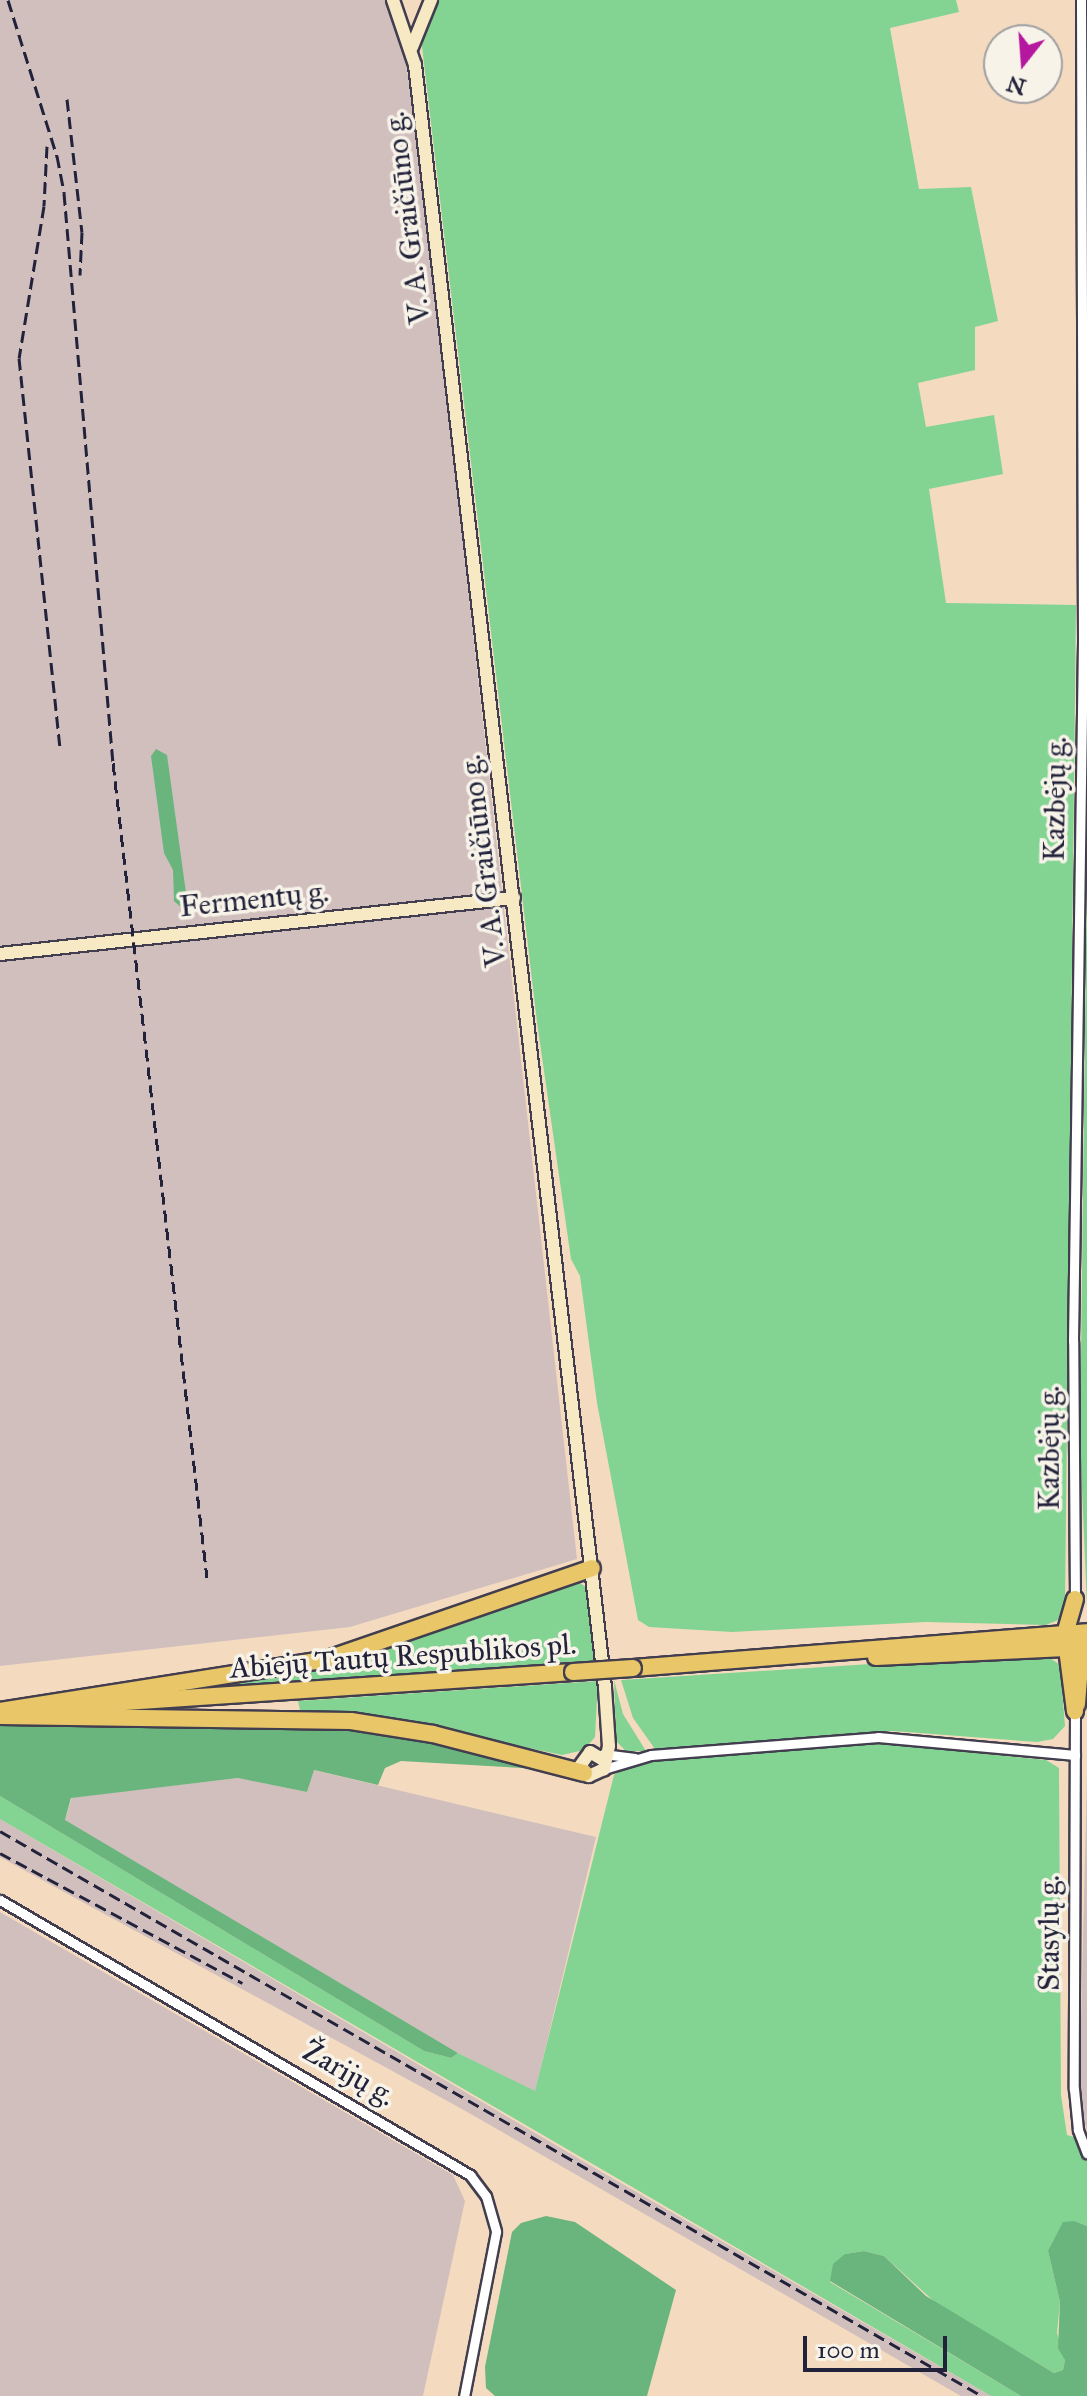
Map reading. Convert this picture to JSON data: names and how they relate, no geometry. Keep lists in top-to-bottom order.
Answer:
{
  "streets": {
    "highway": ["Abiejų Tautų Respublikos pl."],
    "main road": ["V. A. Graičiūno g.", "Fermentų g."],
    "street": ["Kazbėjų g.", "Stasylų g.", "Žarijų g."]
  },
  "crossings": [
    ["V. A. Graičiūno g.", "Fermentų g."]
  ],
  "scale_bar": "100 m",
  "north": "bottom"
}
